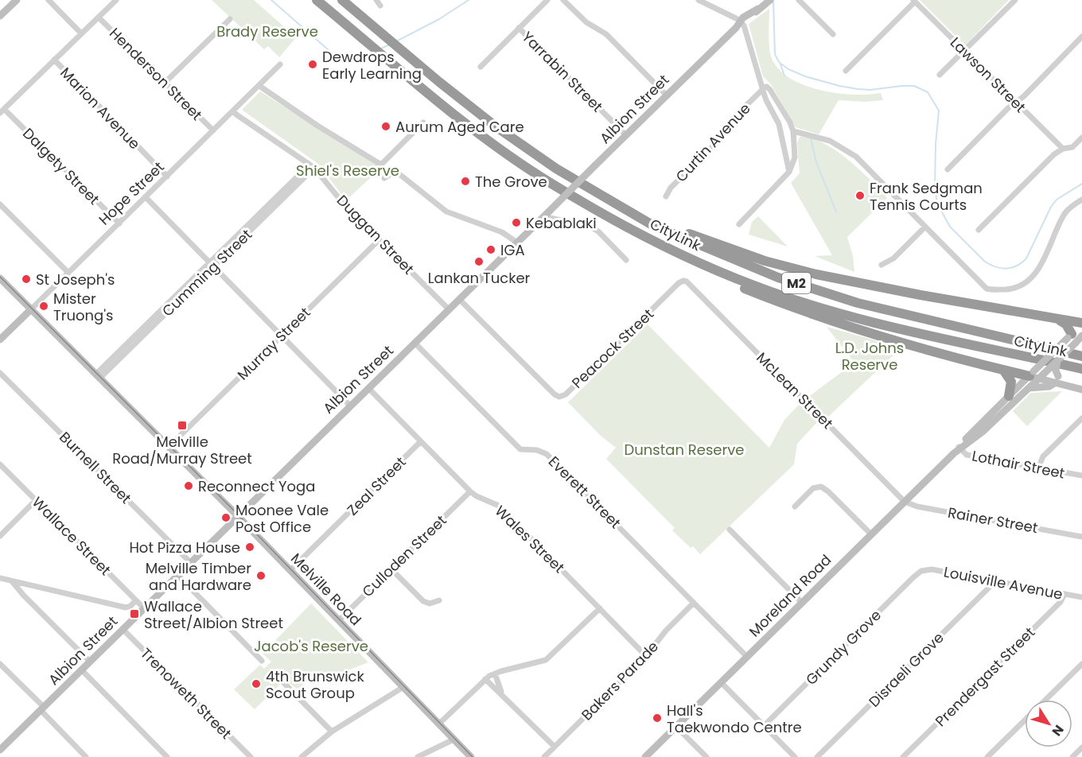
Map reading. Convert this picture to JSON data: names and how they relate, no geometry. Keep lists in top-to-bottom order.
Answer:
{
  "streets": {
    "highway": ["CityLink", "M2"],
    "main road": [
      "Albion Street",
      "Hope Street",
      "Melville Road",
      "Moreland Road"
    ],
    "street": [
      "Yarrabin Street",
      "Henderson Street",
      "Lawson Street",
      "Marion Avenue",
      "Curtin Avenue",
      "Dalgety Street",
      "Duggan Street",
      "Cumming Street",
      "Murray Street",
      "Peacock Street",
      "McLean Street",
      "Lothair Street",
      "Burnell Street",
      "Zeal Street",
      "Everett Street",
      "Rainer Street",
      "Wallace Street",
      "Wales Street",
      "Culloden Street",
      "Louisville Avenue",
      "Grundy Grove",
      "Disraeli Grove",
      "Prendergast Street",
      "Bakers Parade",
      "Trenoweth Street"
    ]
  },
  "crossings": [
    ["Yarrabin Street", "Albion Street"],
    ["Henderson Street", "Hope Street"],
    ["Marion Avenue", "Hope Street"],
    ["Albion Street", "Duggan Street"],
    ["Albion Street", "Peacock Street"],
    ["Albion Street", "Burnell Street"],
    ["Albion Street", "Everett Street"],
    ["Albion Street", "Wallace Street"],
    ["Albion Street", "Wales Street"],
    ["Albion Street", "Melville Road"],
    ["Albion Street", "Trenoweth Street"],
    ["Dalgety Street", "Hope Street"],
    ["Hope Street", "Duggan Street"],
    ["Hope Street", "Melville Road"],
    ["Duggan Street", "Cumming Street"],
    ["Duggan Street", "Murray Street"],
    ["Cumming Street", "Melville Road"],
    ["Murray Street", "Melville Road"],
    ["Peacock Street", "McLean Street"],
    ["McLean Street", "Rainer Street"],
    ["McLean Street", "Moreland Road"],
    ["Lothair Street", "Moreland Road"],
    ["Zeal Street", "Wales Street"],
    ["Zeal Street", "Melville Road"],
    ["Everett Street", "Moreland Road"],
    ["Everett Street", "Bakers Parade"],
    ["Rainer Street", "Moreland Road"],
    ["Wales Street", "Culloden Street"],
    ["Wales Street", "Bakers Parade"],
    ["Culloden Street", "Melville Road"],
    ["Louisville Avenue", "Grundy Grove"],
    ["Louisville Avenue", "Disraeli Grove"],
    ["Louisville Avenue", "Prendergast Street"]
  ],
  "parks": [
    "Brady Reserve",
    "Shiel's Reserve",
    "L.D. Johns Reserve",
    "Dunstan Reserve",
    "Jacob's Reserve"
  ],
  "places": {
    "other": [
      "Dewdrops Early Learning",
      "Aurum Aged Care",
      "The Grove",
      "Frank Sedgman Tennis Courts",
      "Kebablaki",
      "IGA",
      "Lankan Tucker",
      "St Joseph's",
      "Mister Truong's",
      "Reconnect Yoga",
      "Moonee Vale Post Office",
      "Hot Pizza House",
      "Melville Timber and Hardware",
      "4th Brunswick Scout Group",
      "Hall's Taekwondo Centre"
    ],
    "transit": ["Melville Road/Murray Street", "Wallace Street/Albion Street"]
  },
  "north": "bottom right"
}
